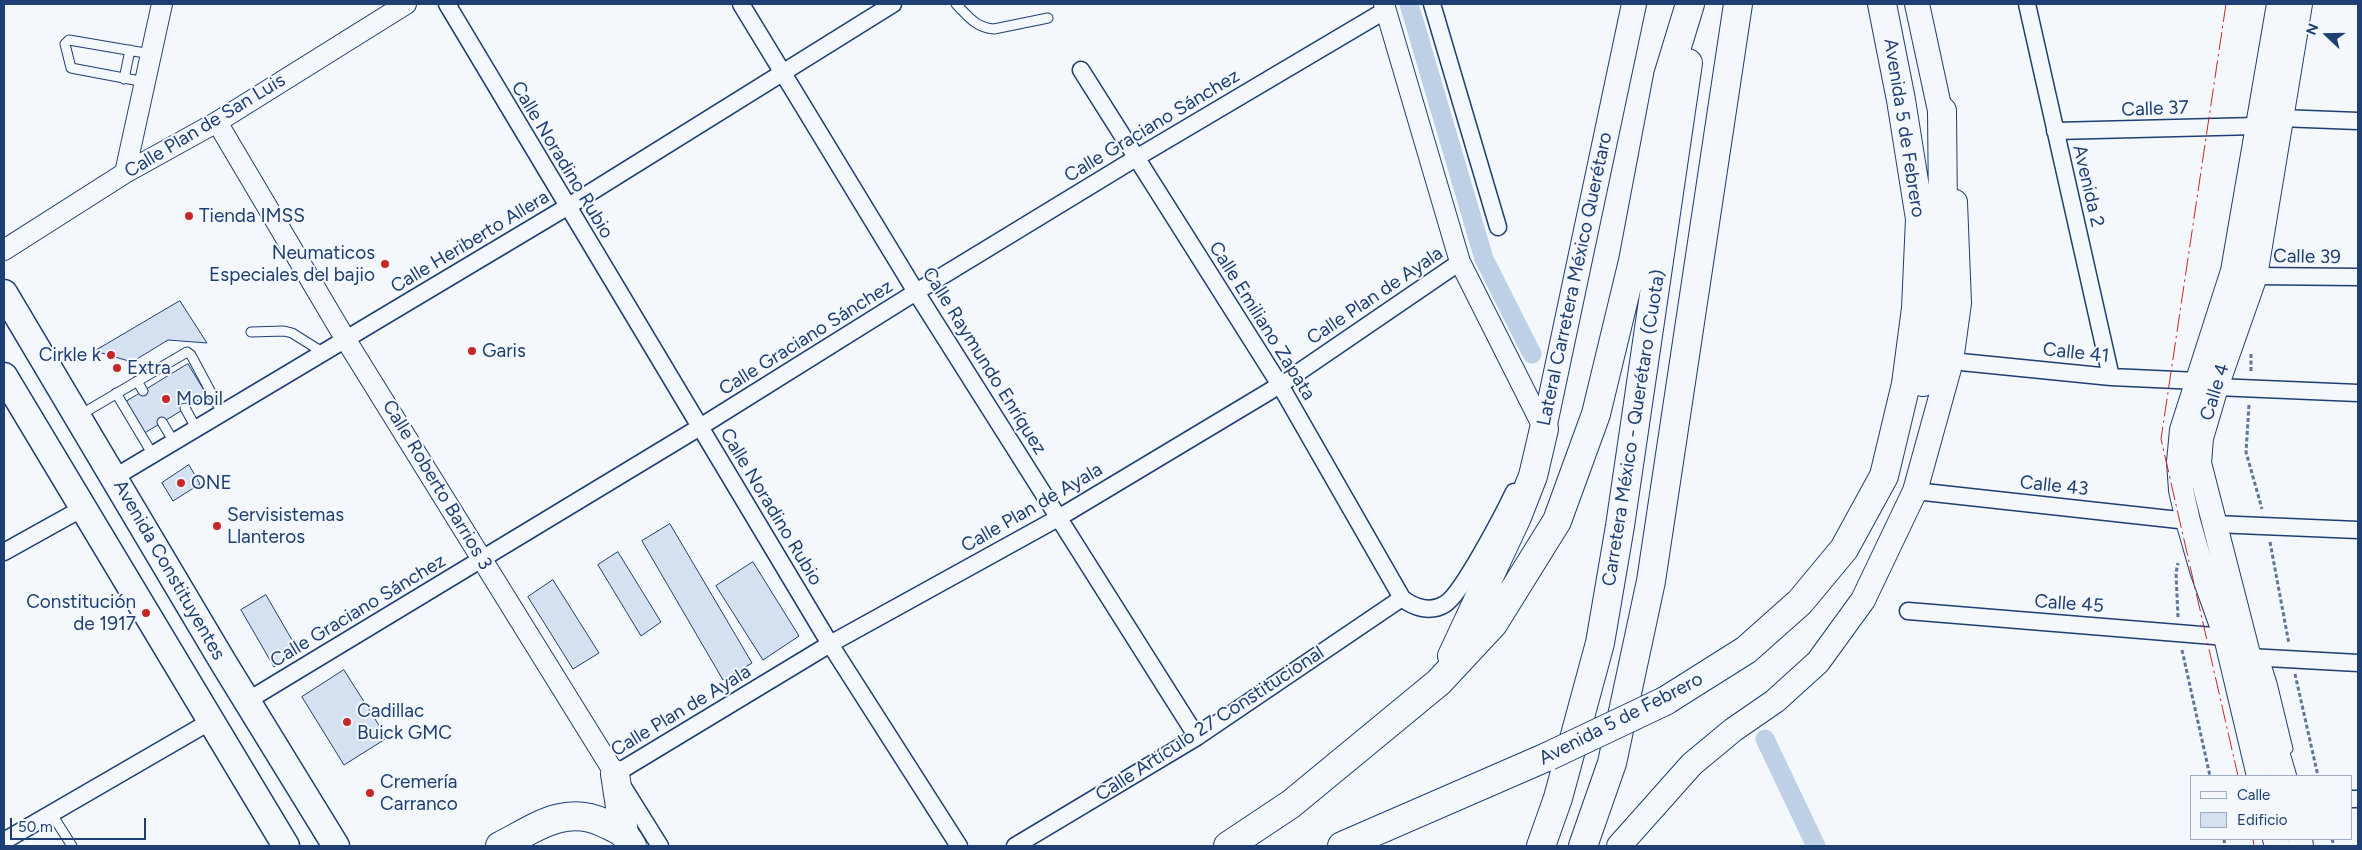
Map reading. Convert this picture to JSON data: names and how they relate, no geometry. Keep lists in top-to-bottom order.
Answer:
{
  "streets": {
    "highway": ["Avenida 5 de Febrero", "Carretera México - Querétaro (Cuota)"],
    "main road": ["Lateral Carretera México Querétaro", "Calle 4", "Avenida Constituyentes"],
    "street": [
      "Calle 37",
      "Calle Plan de San Luis",
      "Calle Graciano Sánchez",
      "Calle Noradino Rubio",
      "Avenida 2",
      "Calle Heriberto Allera",
      "Calle 39",
      "Calle Plan de Ayala",
      "Calle Emiliano Zapata",
      "Calle 41",
      "Calle Raymundo Enríquez",
      "Calle Roberto Barrios 3",
      "Calle 43",
      "Calle 45",
      "Calle Artículo 27 Constitucional"
    ]
  },
  "crossings": [
    ["Calle 37", "Avenida 2"],
    ["Calle 37", "Calle 4"],
    ["Calle Plan de San Luis", "Calle Roberto Barrios 3"],
    ["Calle Graciano Sánchez", "Calle Noradino Rubio"],
    ["Calle Graciano Sánchez", "Calle Emiliano Zapata"],
    ["Calle Graciano Sánchez", "Calle Raymundo Enríquez"],
    ["Calle Graciano Sánchez", "Calle Roberto Barrios 3"],
    ["Calle Graciano Sánchez", "Avenida Constituyentes"],
    ["Calle Noradino Rubio", "Calle Heriberto Allera"],
    ["Calle Noradino Rubio", "Calle Plan de Ayala"],
    ["Avenida 2", "Calle 41"],
    ["Calle Heriberto Allera", "Calle Raymundo Enríquez"],
    ["Calle Heriberto Allera", "Calle Roberto Barrios 3"],
    ["Calle Heriberto Allera", "Avenida Constituyentes"],
    ["Calle 39", "Calle 4"],
    ["Lateral Carretera México Querétaro", "Calle Emiliano Zapata"],
    ["Lateral Carretera México Querétaro", "Calle Artículo 27 Constitucional"],
    ["Calle Plan de Ayala", "Calle Emiliano Zapata"],
    ["Calle Plan de Ayala", "Calle Raymundo Enríquez"],
    ["Calle Plan de Ayala", "Calle Roberto Barrios 3"],
    ["Calle Emiliano Zapata", "Calle Artículo 27 Constitucional"],
    ["Calle 41", "Calle 4"],
    ["Calle Raymundo Enríquez", "Calle Artículo 27 Constitucional"],
    ["Calle 4", "Calle 43"],
    ["Calle 4", "Calle 45"]
  ],
  "places": [
    "Tienda IMSS",
    "Neumaticos Especiales del bajio",
    "Garis",
    "Cirkle k",
    "Extra",
    "Mobil",
    "ONE",
    "Servisistemas Llanteros",
    "Constitución de 1917",
    "Cadillac Buick GMC",
    "Cremería Carranco"
  ],
  "legend": ["Calle", "Edificio"],
  "scale_bar": "50 m",
  "north": "left"
}
